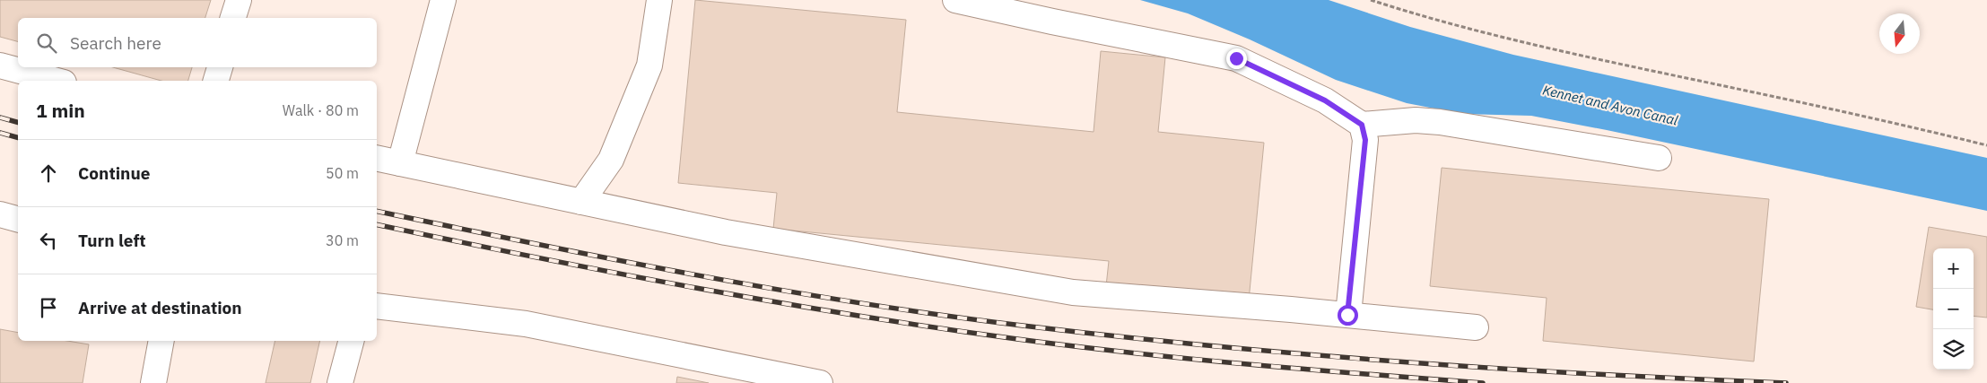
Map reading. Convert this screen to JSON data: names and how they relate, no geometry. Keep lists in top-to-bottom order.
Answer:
{
  "water": ["Kennet and Avon Canal"],
  "north": "bottom",
  "page": {
    "search": "Search here",
    "heading": ["1 min", "Walk · 80 m"],
    "list": [
      ["Continue", "50 m"],
      ["Turn left", "30 m"],
      "Arrive at destination"
    ],
    "map_buttons": ["+", "−"]
  }
}
